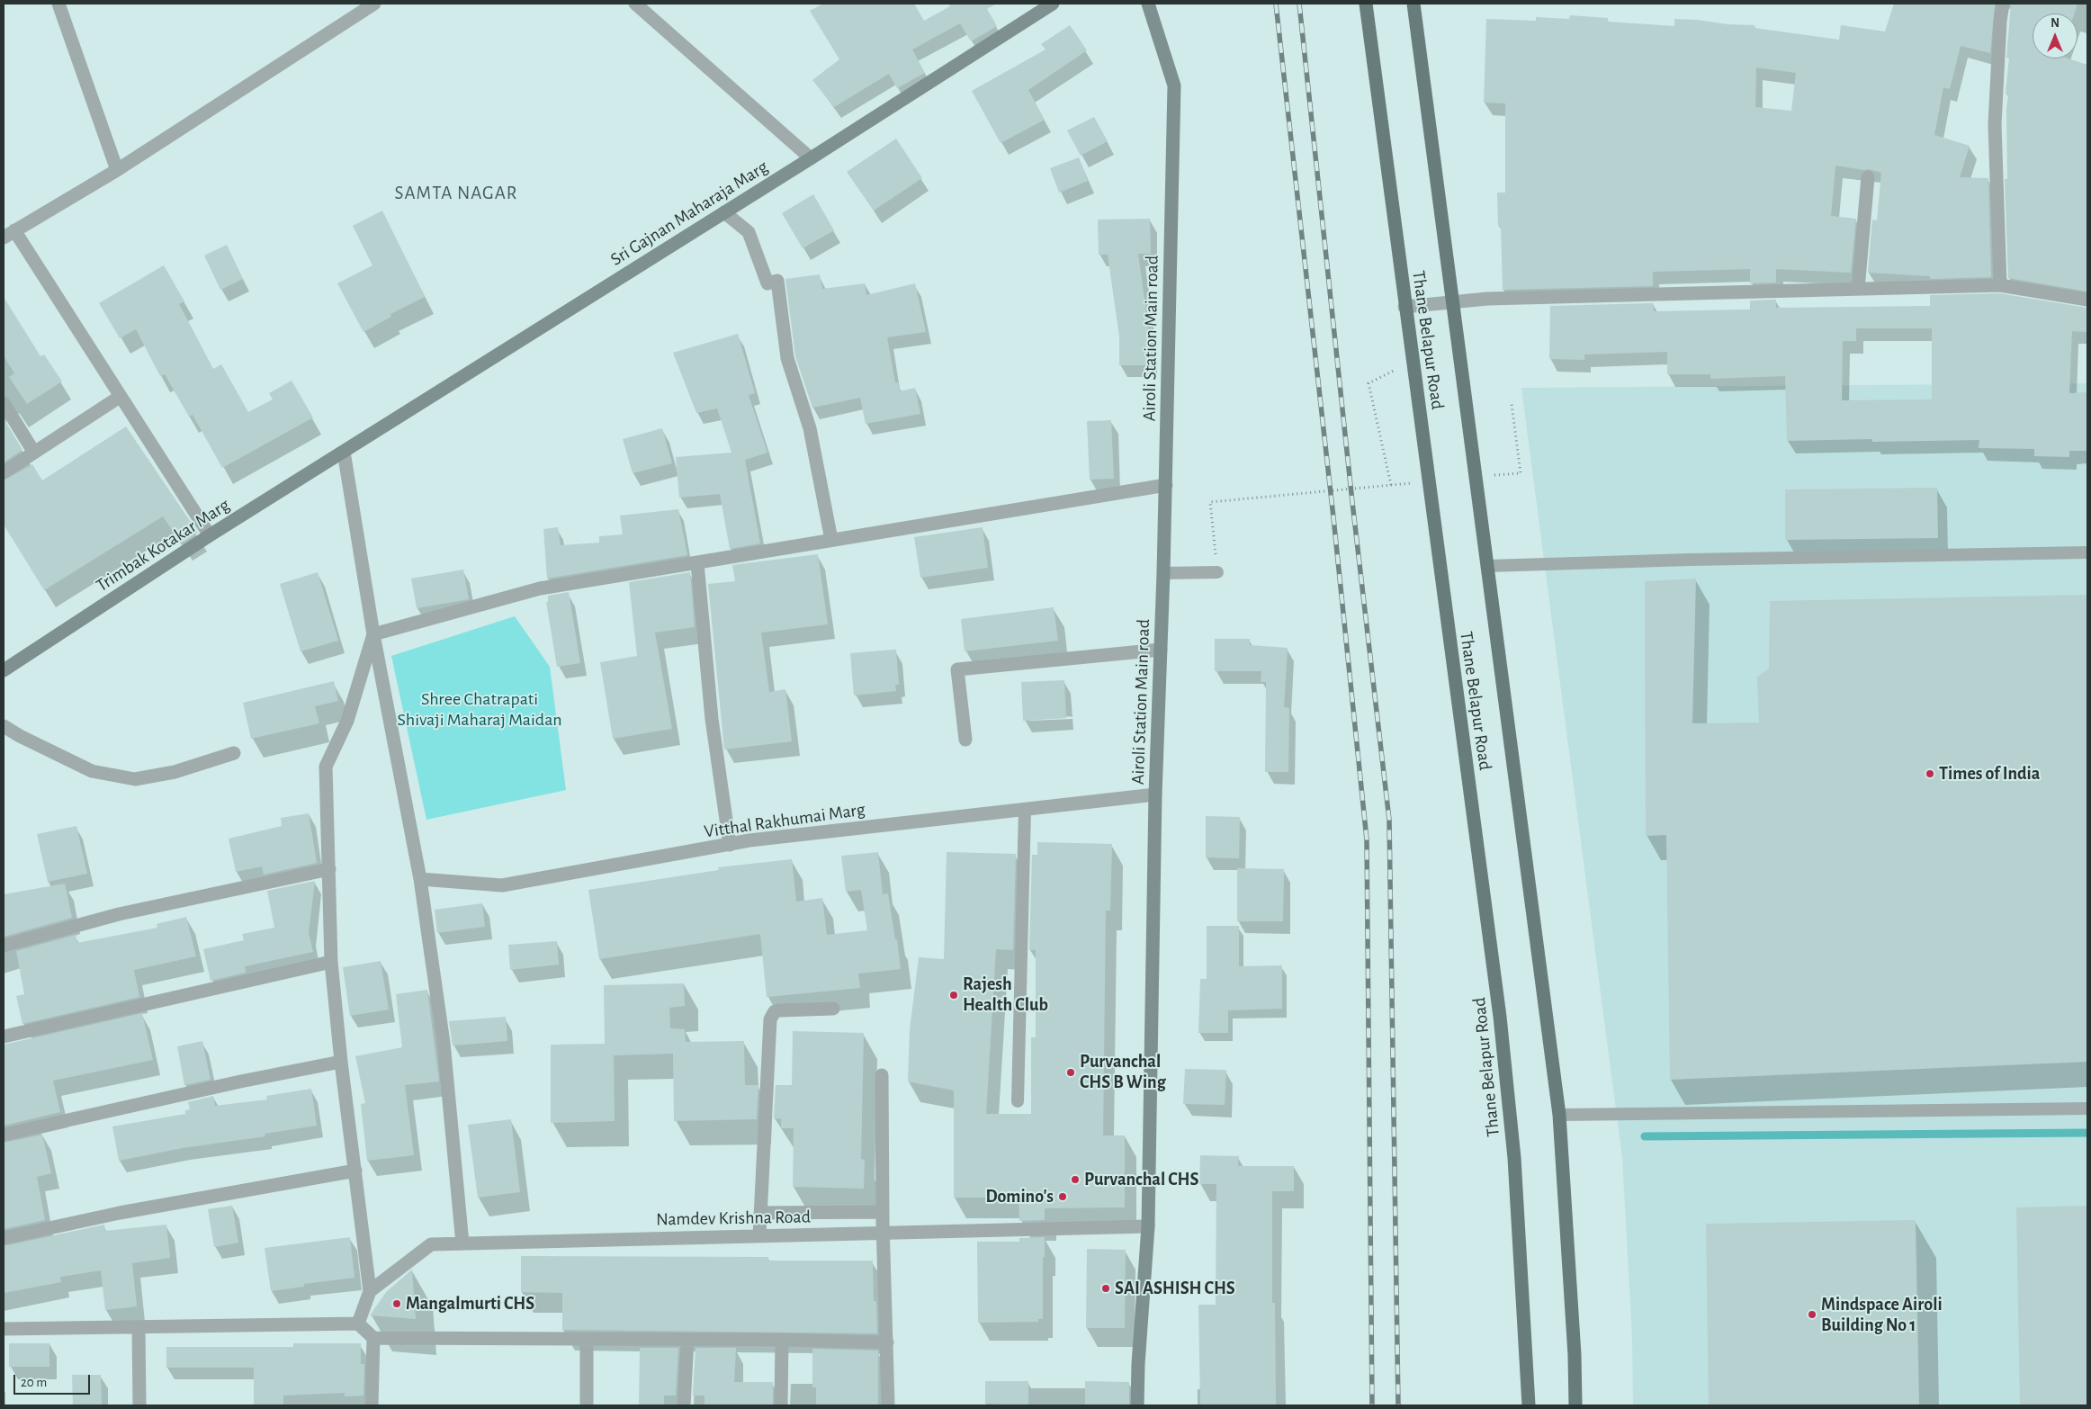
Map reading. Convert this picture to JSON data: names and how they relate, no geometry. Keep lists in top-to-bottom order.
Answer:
{
  "streets": {
    "main road": ["Thane Belapur Road"],
    "street": [
      "Sri Gajnan Maharaja Marg",
      "Airoli Station Main road",
      "Trimbak Kotakar Marg",
      "Vitthal Rakhumai Marg",
      "Namdev Krishna Road"
    ]
  },
  "crossings": [
    ["Sri Gajnan Maharaja Marg", "Trimbak Kotakar Marg"],
    ["Airoli Station Main road", "Vitthal Rakhumai Marg"],
    ["Airoli Station Main road", "Namdev Krishna Road"]
  ],
  "districts": ["SAMTA NAGAR"],
  "parks": ["Shree Chatrapati Shivaji Maharaj Maidan"],
  "places": [
    "Times of India",
    "Rajesh Health Club",
    "Purvanchal CHS B Wing",
    "Purvanchal CHS",
    "Domino's",
    "SAI ASHISH CHS",
    "Mangalmurti CHS",
    "Mindspace Airoli Building No 1"
  ],
  "scale_bar": "20 m",
  "north": "top"
}
